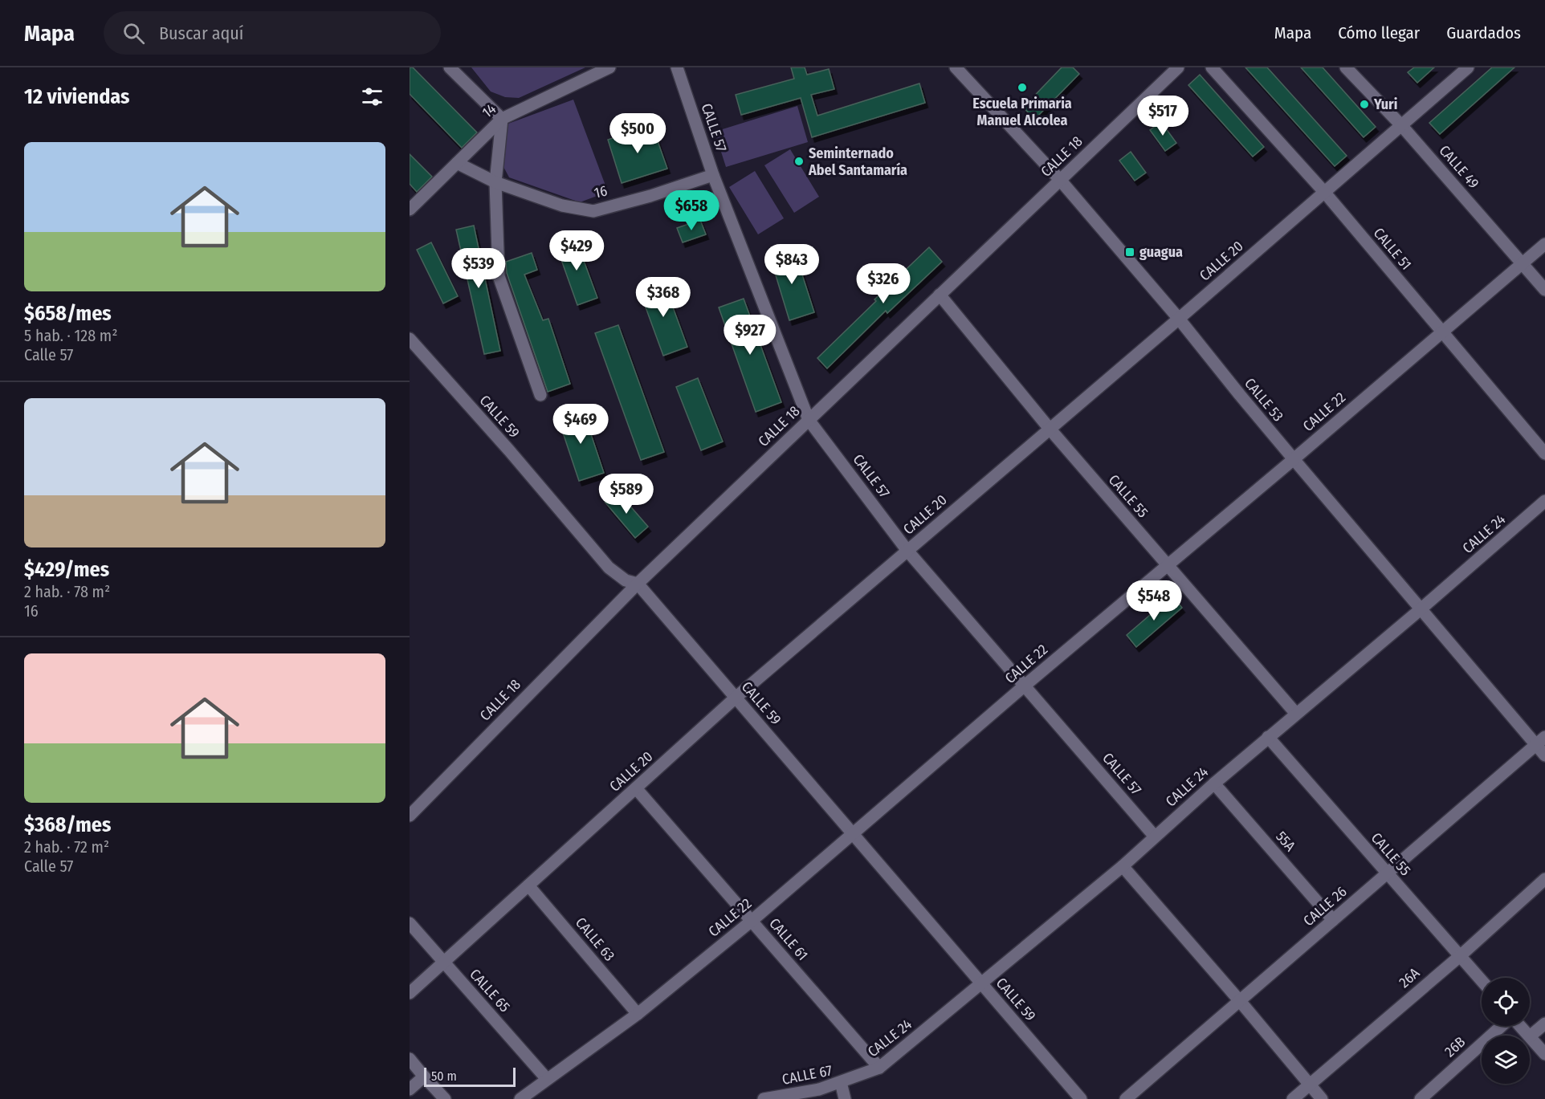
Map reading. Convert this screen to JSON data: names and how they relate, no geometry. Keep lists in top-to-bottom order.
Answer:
{
  "streets": {
    "street": [
      "14",
      "CALLE 57",
      "CALLE 18",
      "CALLE 49",
      "16",
      "CALLE 51",
      "CALLE 20",
      "CALLE 53",
      "CALLE 22",
      "CALLE 59",
      "CALLE 55",
      "CALLE 24",
      "55A",
      "CALLE 26",
      "CALLE 63",
      "CALLE 61",
      "26A",
      "CALLE 65",
      "26B",
      "CALLE 67"
    ]
  },
  "crossings": [
    ["14", "16"],
    ["CALLE 57", "CALLE 18"],
    ["CALLE 57", "16"],
    ["CALLE 57", "CALLE 20"],
    ["CALLE 57", "CALLE 22"],
    ["CALLE 57", "CALLE 24"],
    ["CALLE 18", "CALLE 53"],
    ["CALLE 18", "CALLE 59"],
    ["CALLE 18", "CALLE 55"],
    ["CALLE 49", "CALLE 20"],
    ["CALLE 49", "CALLE 22"],
    ["CALLE 51", "CALLE 20"],
    ["CALLE 51", "CALLE 22"],
    ["CALLE 20", "CALLE 53"],
    ["CALLE 20", "CALLE 59"],
    ["CALLE 20", "CALLE 55"],
    ["CALLE 20", "CALLE 63"],
    ["CALLE 20", "CALLE 61"],
    ["CALLE 20", "CALLE 65"],
    ["CALLE 53", "CALLE 22"],
    ["CALLE 53", "CALLE 24"],
    ["CALLE 53", "CALLE 26"],
    ["CALLE 22", "CALLE 59"],
    ["CALLE 22", "CALLE 55"],
    ["CALLE 22", "CALLE 63"],
    ["CALLE 22", "CALLE 61"],
    ["CALLE 22", "CALLE 65"],
    ["CALLE 59", "CALLE 24"],
    ["CALLE 55", "CALLE 24"],
    ["CALLE 55", "CALLE 26"],
    ["CALLE 55", "26A"],
    ["CALLE 24", "55A"],
    ["CALLE 24", "CALLE 61"],
    ["CALLE 24", "CALLE 67"],
    ["55A", "CALLE 26"]
  ],
  "places": {
    "other": ["Escuela Primaria Manuel Alcolea", "Yuri", "Seminternado Abel Santamaría"],
    "transit": ["guagua"]
  },
  "scale_bar": "50 m",
  "page": {
    "header": "Mapa",
    "search": "Buscar aquí",
    "nav": ["Mapa", "Cómo llegar", "Guardados"],
    "heading": "12 viviendas",
    "price": [
      "$517",
      "$500",
      "$658",
      "$429",
      "$843",
      "$539",
      "$326",
      "$368",
      "$927",
      "$469",
      "$589",
      "$548"
    ],
    "list": [
      {
        "name": "$658/mes",
        "note": "5 hab. · 128 m² · Calle 57"
      },
      {
        "name": "$429/mes",
        "note": "2 hab. · 78 m² · 16"
      },
      {
        "name": "$368/mes",
        "note": "2 hab. · 72 m² · Calle 57"
      }
    ],
    "scale": "50 m"
  }
}
